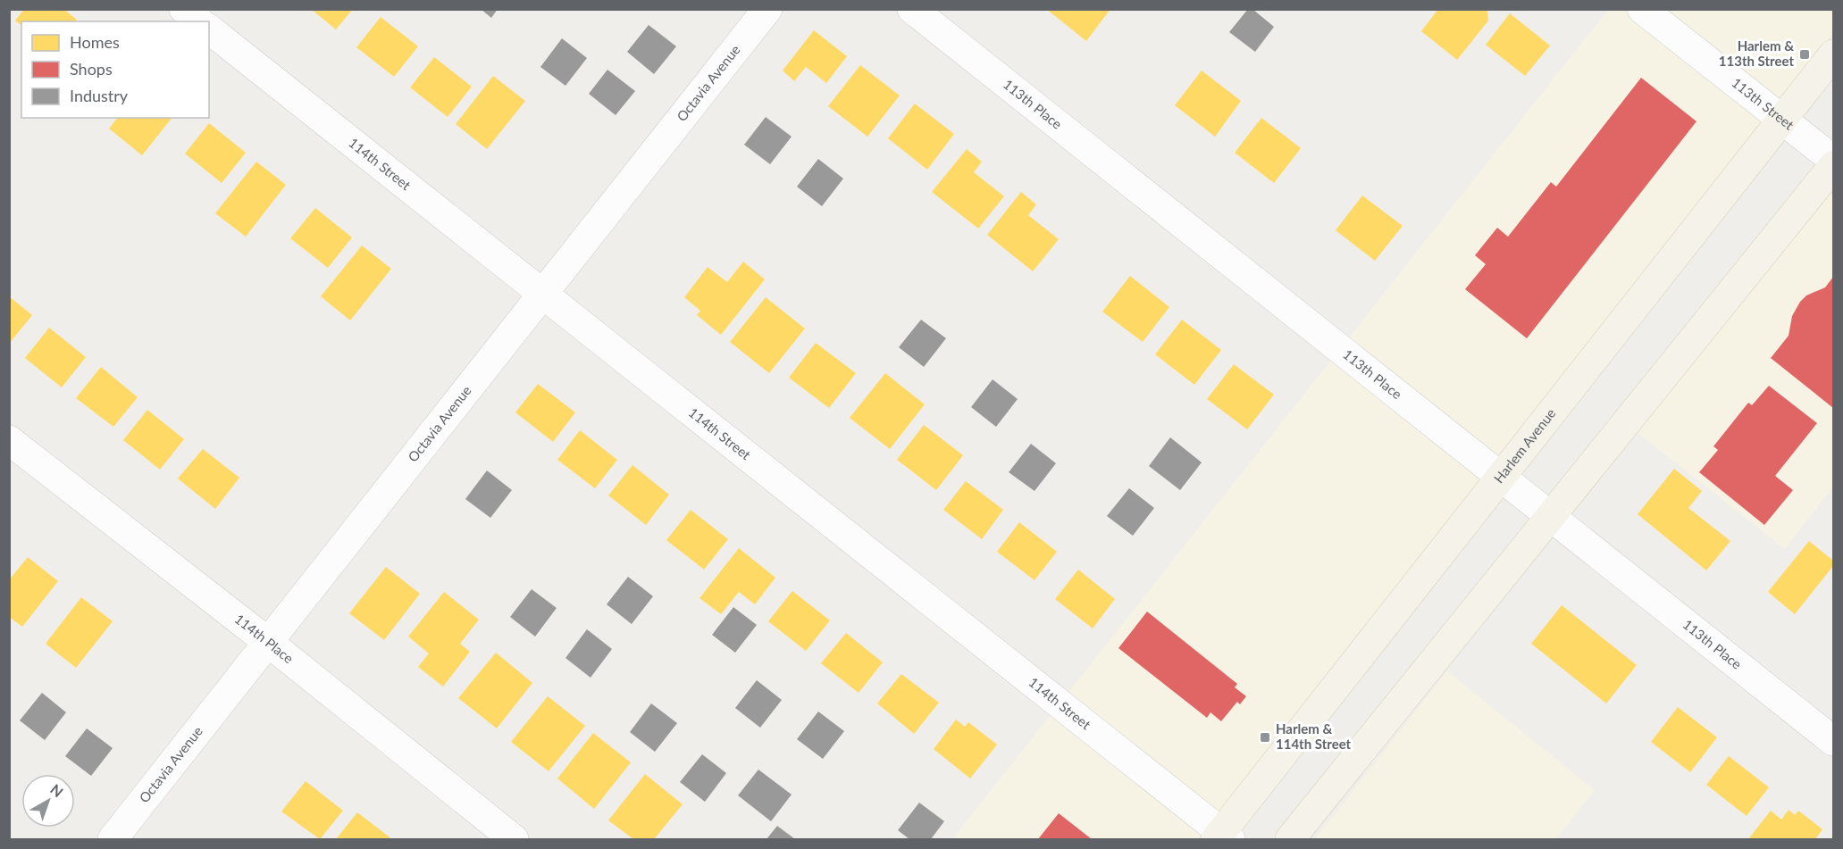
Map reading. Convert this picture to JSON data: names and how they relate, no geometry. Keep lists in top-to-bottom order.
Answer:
{
  "streets": {
    "main road": ["Harlem Avenue"],
    "street": [
      "Octavia Avenue",
      "113th Street",
      "113th Place",
      "114th Street",
      "114th Place"
    ]
  },
  "crossings": [
    ["Octavia Avenue", "114th Street"],
    ["Octavia Avenue", "114th Place"],
    ["113th Street", "Harlem Avenue"],
    ["113th Place", "Harlem Avenue"],
    ["114th Street", "Harlem Avenue"]
  ],
  "places": {
    "transit": ["Harlem & 113th Street", "Harlem & 114th Street"]
  },
  "legend": ["Homes", "Shops", "Industry"],
  "north": "top right"
}
